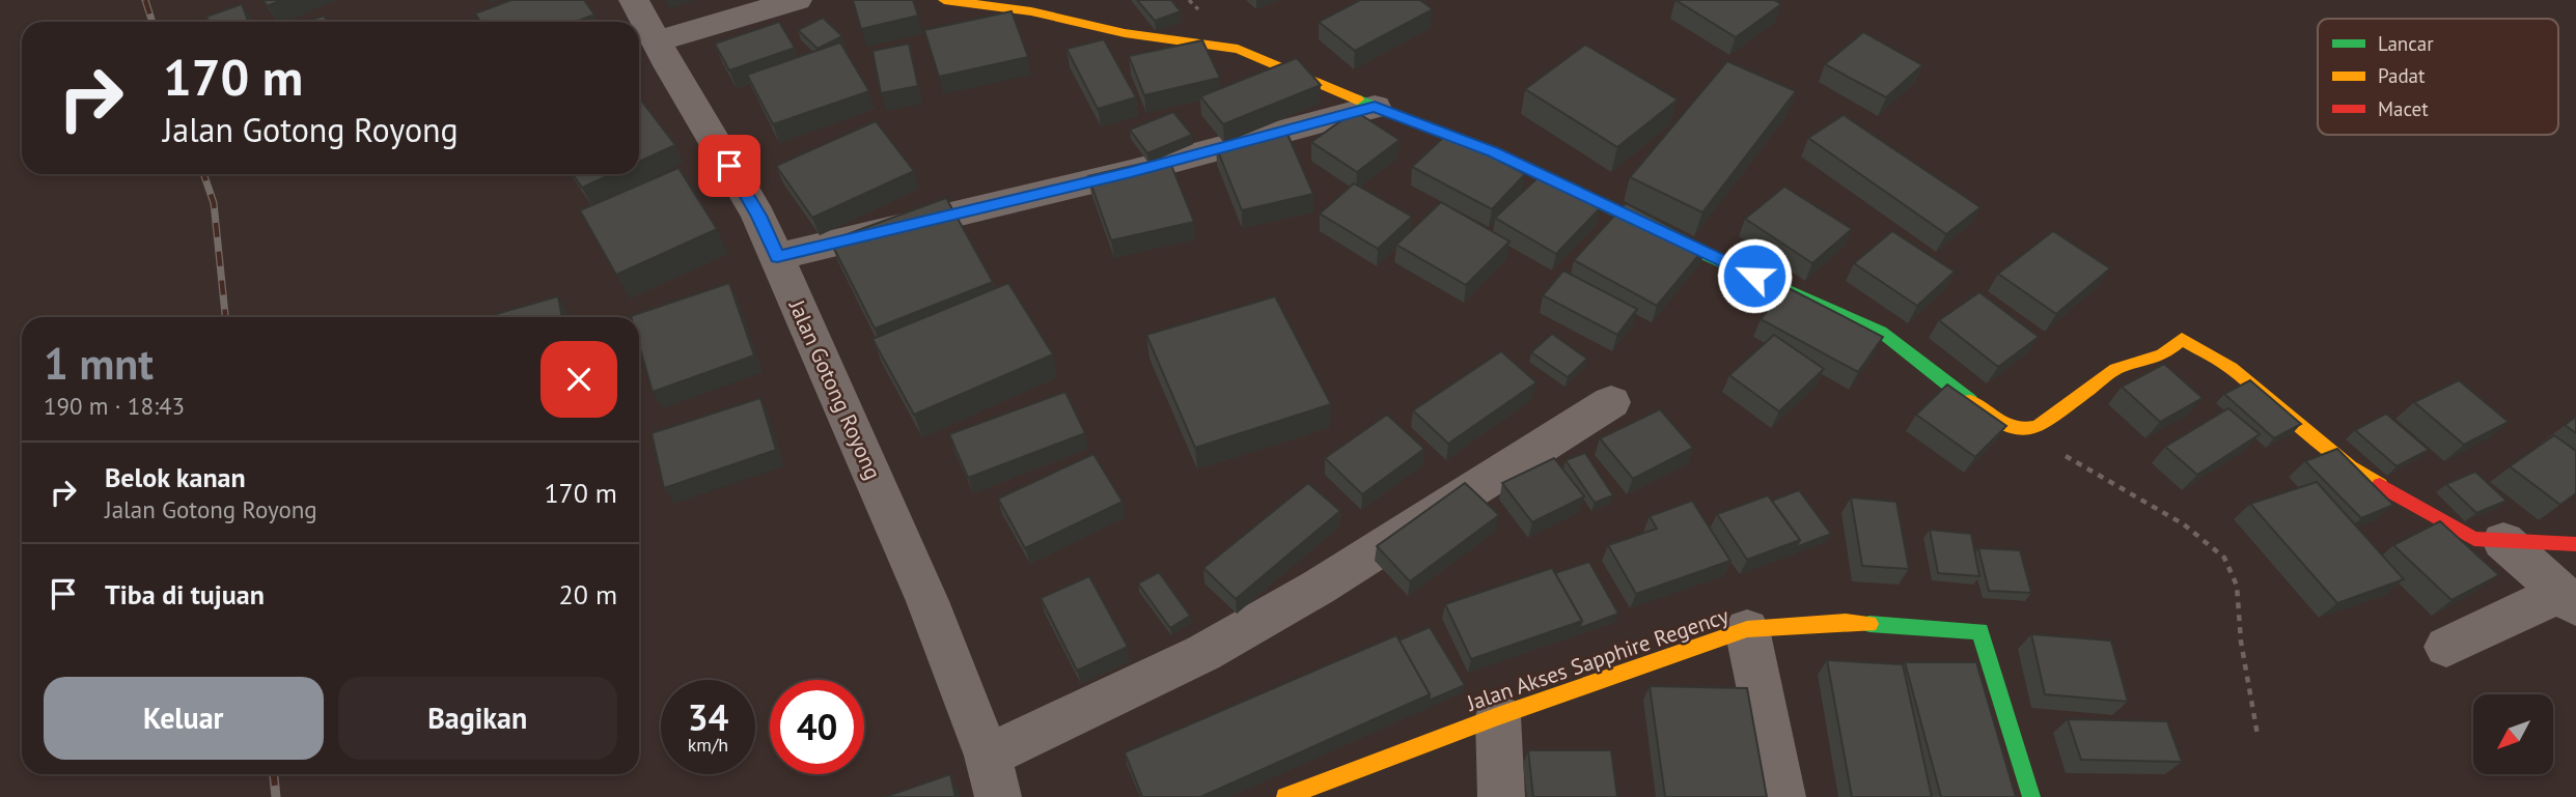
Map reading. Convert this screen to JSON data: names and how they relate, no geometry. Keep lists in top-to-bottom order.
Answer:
{
  "streets": {
    "street": ["Jalan Gotong Royong", "Jalan Akses Sapphire Regency"]
  },
  "legend": ["Lancar", "Padat", "Macet"],
  "north": "bottom left",
  "page": {
    "turn": ["170 m", "Jalan Gotong Royong"],
    "heading": ["1 mnt", "190 m · 18:43"],
    "list": [
      {
        "name": "Belok kanan",
        "note": "Jalan Gotong Royong",
        "value": "170 m"
      },
      {
        "name": "Tiba di tujuan",
        "value": "20 m"
      }
    ],
    "buttons": ["Keluar", "Bagikan"],
    "speed": "34 km/h",
    "limit": "40"
  }
}
